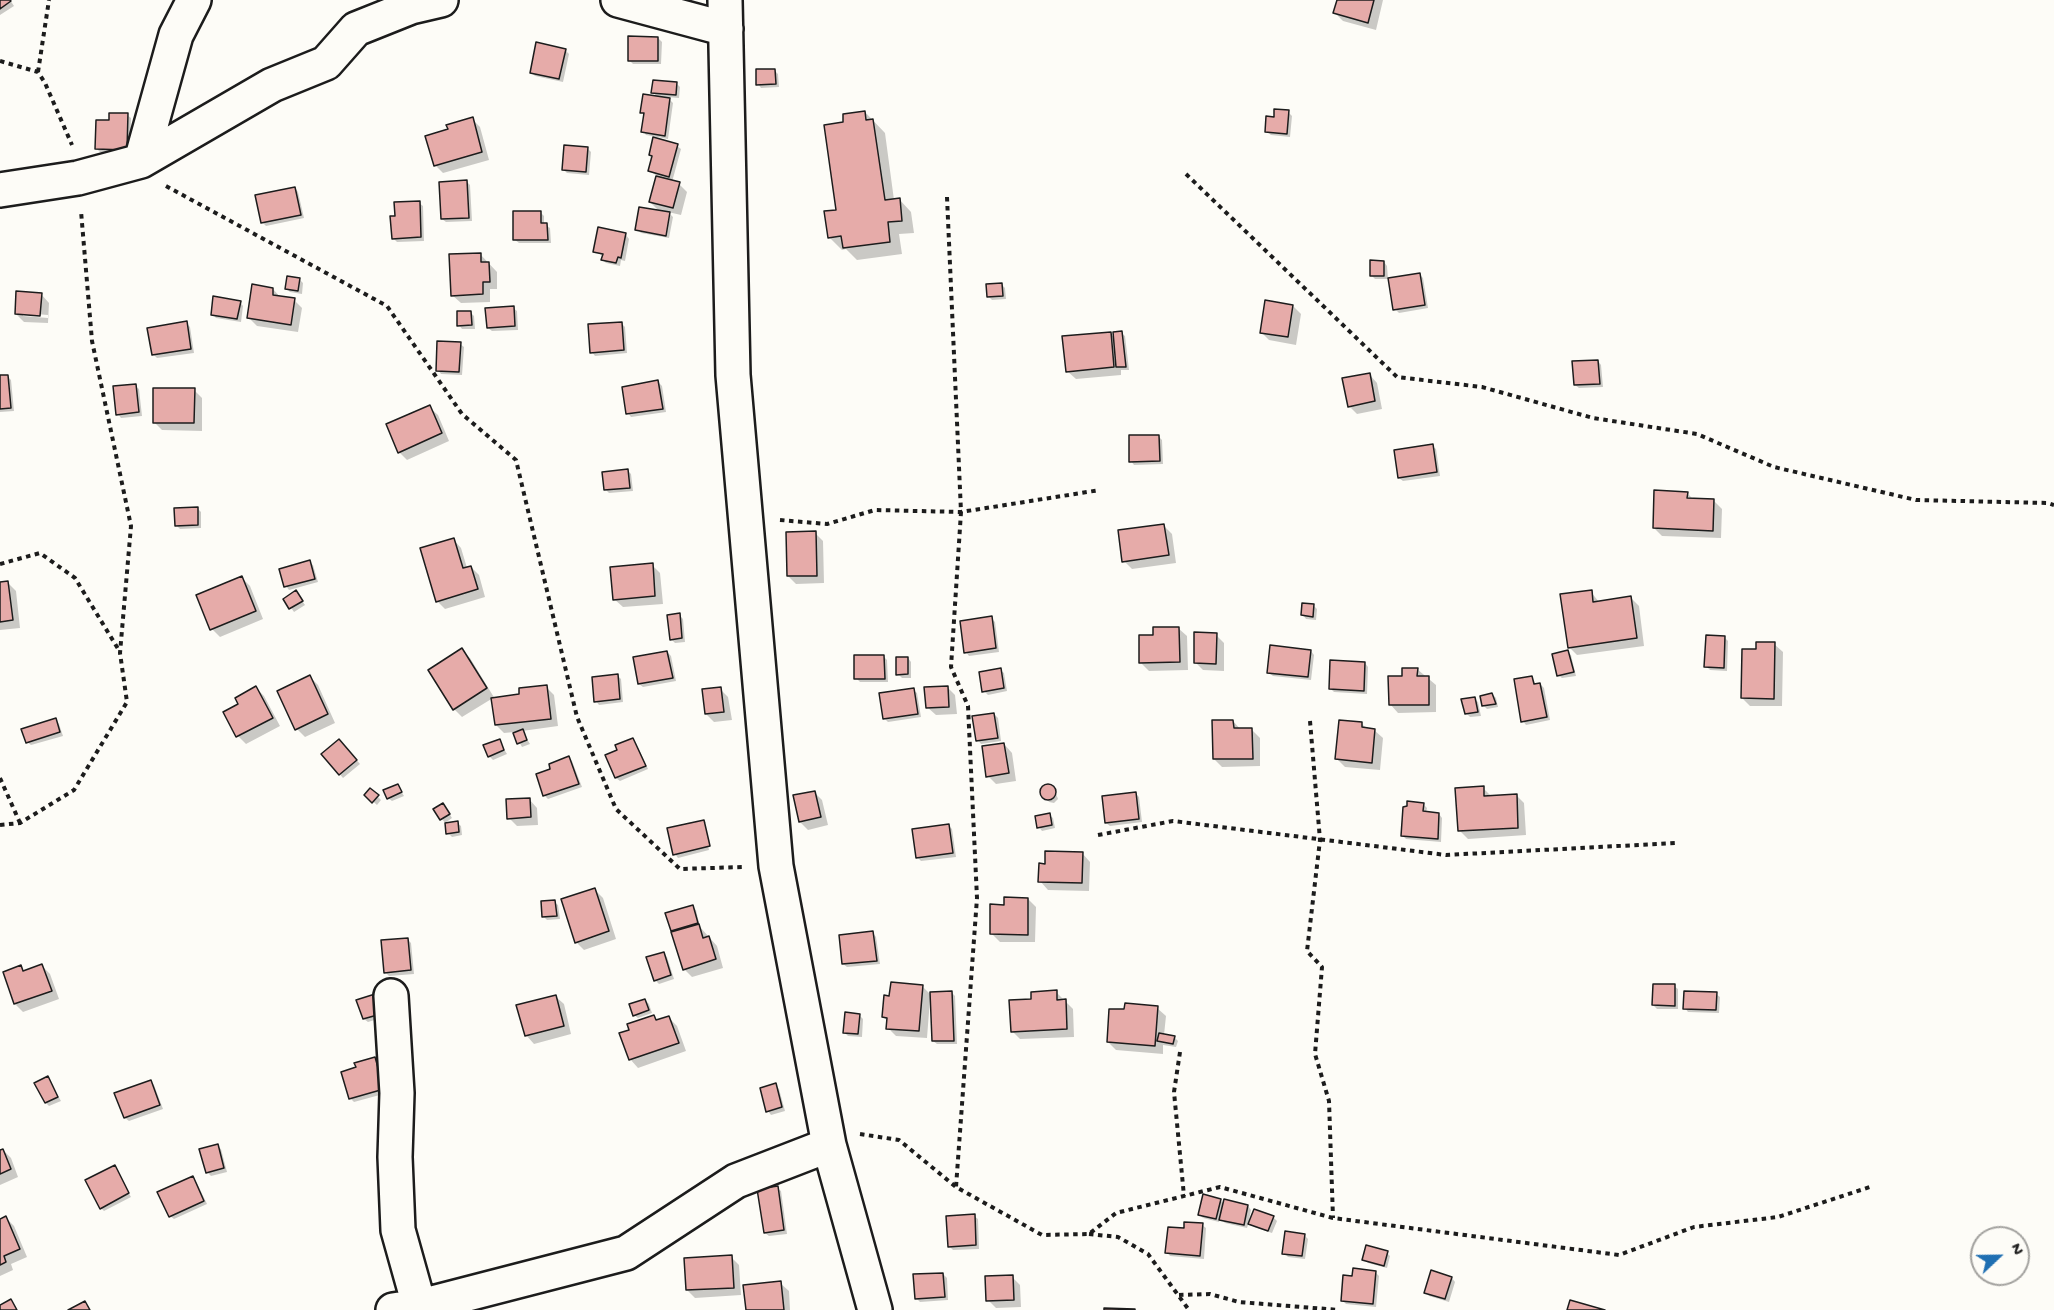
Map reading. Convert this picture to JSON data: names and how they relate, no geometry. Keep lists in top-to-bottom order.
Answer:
{
  "north": "right"
}
